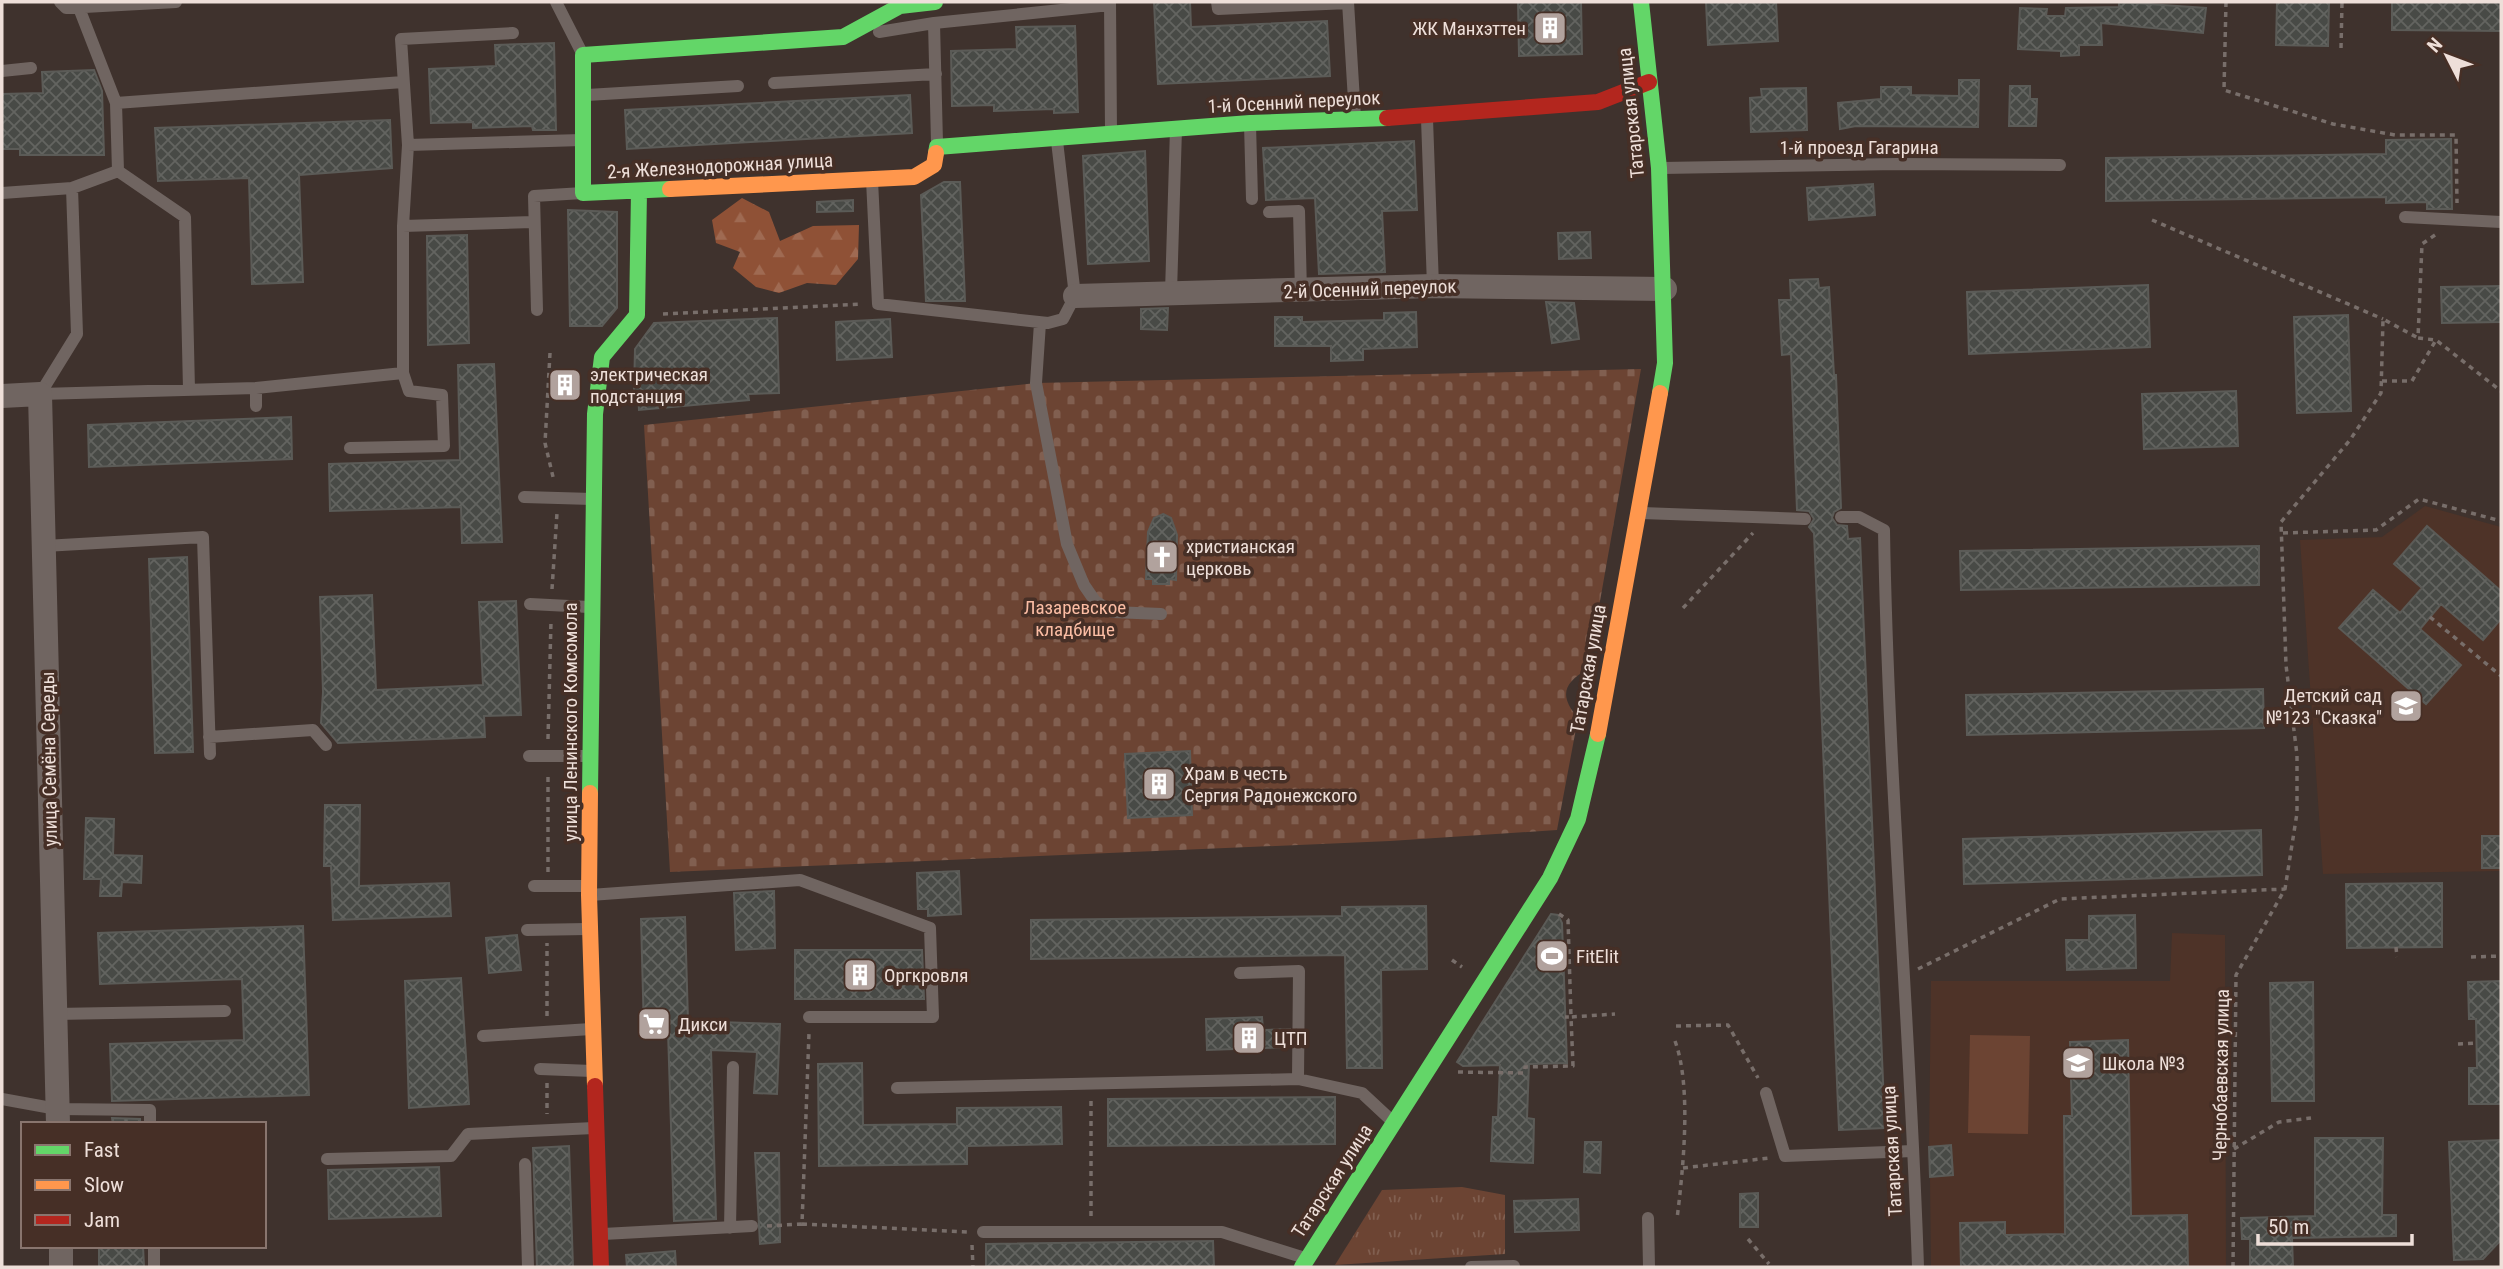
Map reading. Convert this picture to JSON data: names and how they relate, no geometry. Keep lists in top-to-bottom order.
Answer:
{
  "streets": {
    "street": [
      "1-й Осенний переулок",
      "Татарская улица",
      "2-я Железнодорожная улица",
      "2-й Осенний переулок",
      "улица Ленинского Комсомола",
      "улица Семёна Середы"
    ],
    "lane": ["1-й проезд Гагарина"],
    "path": ["Чернобаевская улица"]
  },
  "crossings": [
    ["1-й Осенний переулок", "Татарская улица"],
    ["1-й Осенний переулок", "2-я Железнодорожная улица"],
    ["Татарская улица", "1-й проезд Гагарина"],
    ["Татарская улица", "2-й Осенний переулок"]
  ],
  "parks": ["Лазаревское кладбище"],
  "places": {
    "building": [
      "ЖК Манхэттен",
      "электрическая подстанция",
      "Храм в честь Сергия Радонежского",
      "Оргкровля",
      "ЦТП"
    ],
    "church": ["христианская церковь"],
    "school or university": ["Детский сад №123 \"Сказка\"", "Школа №3"],
    "sports": ["FitElit"],
    "supermarket": ["Дикси"]
  },
  "legend": ["Fast", "Slow", "Jam"],
  "scale_bar": "50 m",
  "north": "top left"
}
